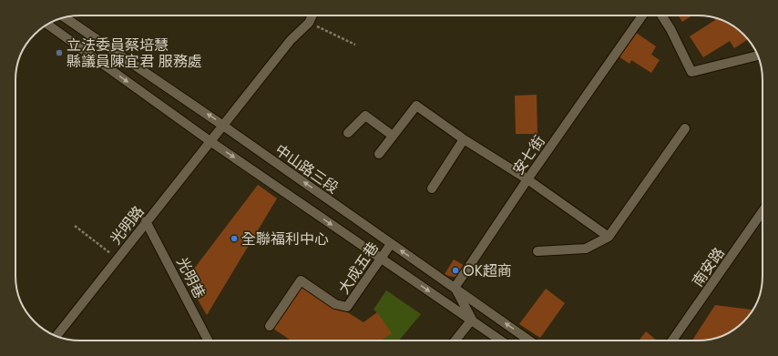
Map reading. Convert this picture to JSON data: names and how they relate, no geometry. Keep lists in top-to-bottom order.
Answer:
{
  "streets": {
    "street": [
      "安七街",
      "中山路三段",
      "光明路",
      "南安路",
      "大成五巷",
      "光明巷"
    ]
  },
  "crossings": [
    ["安七街", "中山路三段"],
    ["中山路三段", "光明路"],
    ["中山路三段", "大成五巷"],
    ["光明路", "光明巷"]
  ],
  "places": ["立法委員蔡培慧 縣議員陳宜君 服務處", "全聯福利中心", "OK超商"]
}
